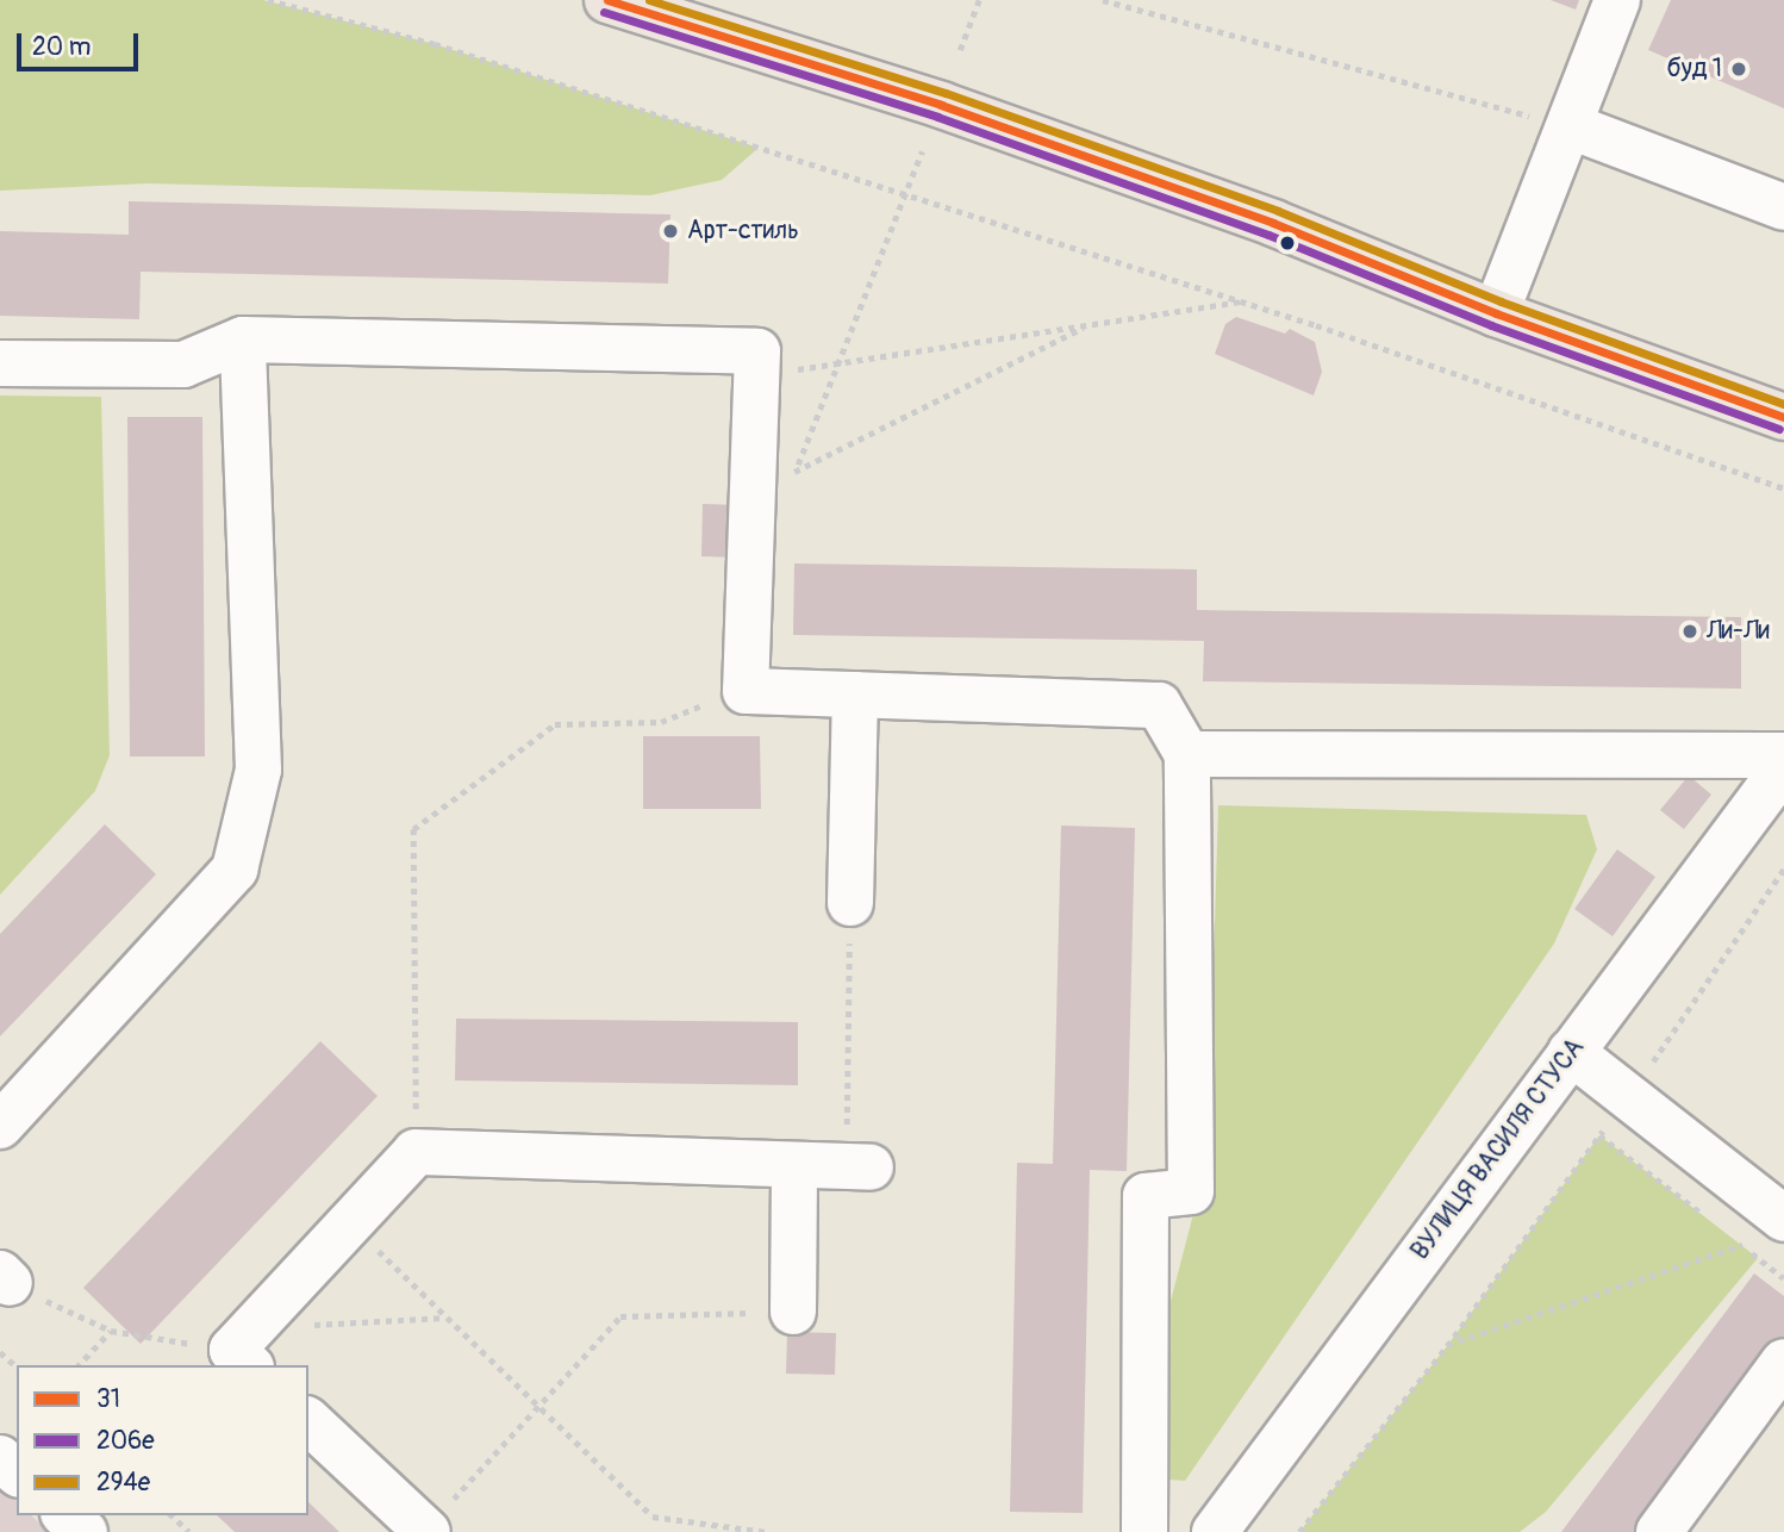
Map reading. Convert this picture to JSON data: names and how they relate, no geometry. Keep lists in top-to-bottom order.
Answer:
{
  "streets": {
    "street": ["ВУЛИЦЯ ВАСИЛЯ СТУСА"]
  },
  "places": ["буд 1", "Арт-стиль", "Ли-Ли"],
  "lines": ["transit line 31", "transit line 294е", "transit line 206е"],
  "legend": ["31", "206е", "294е"],
  "scale_bar": "20 m"
}
